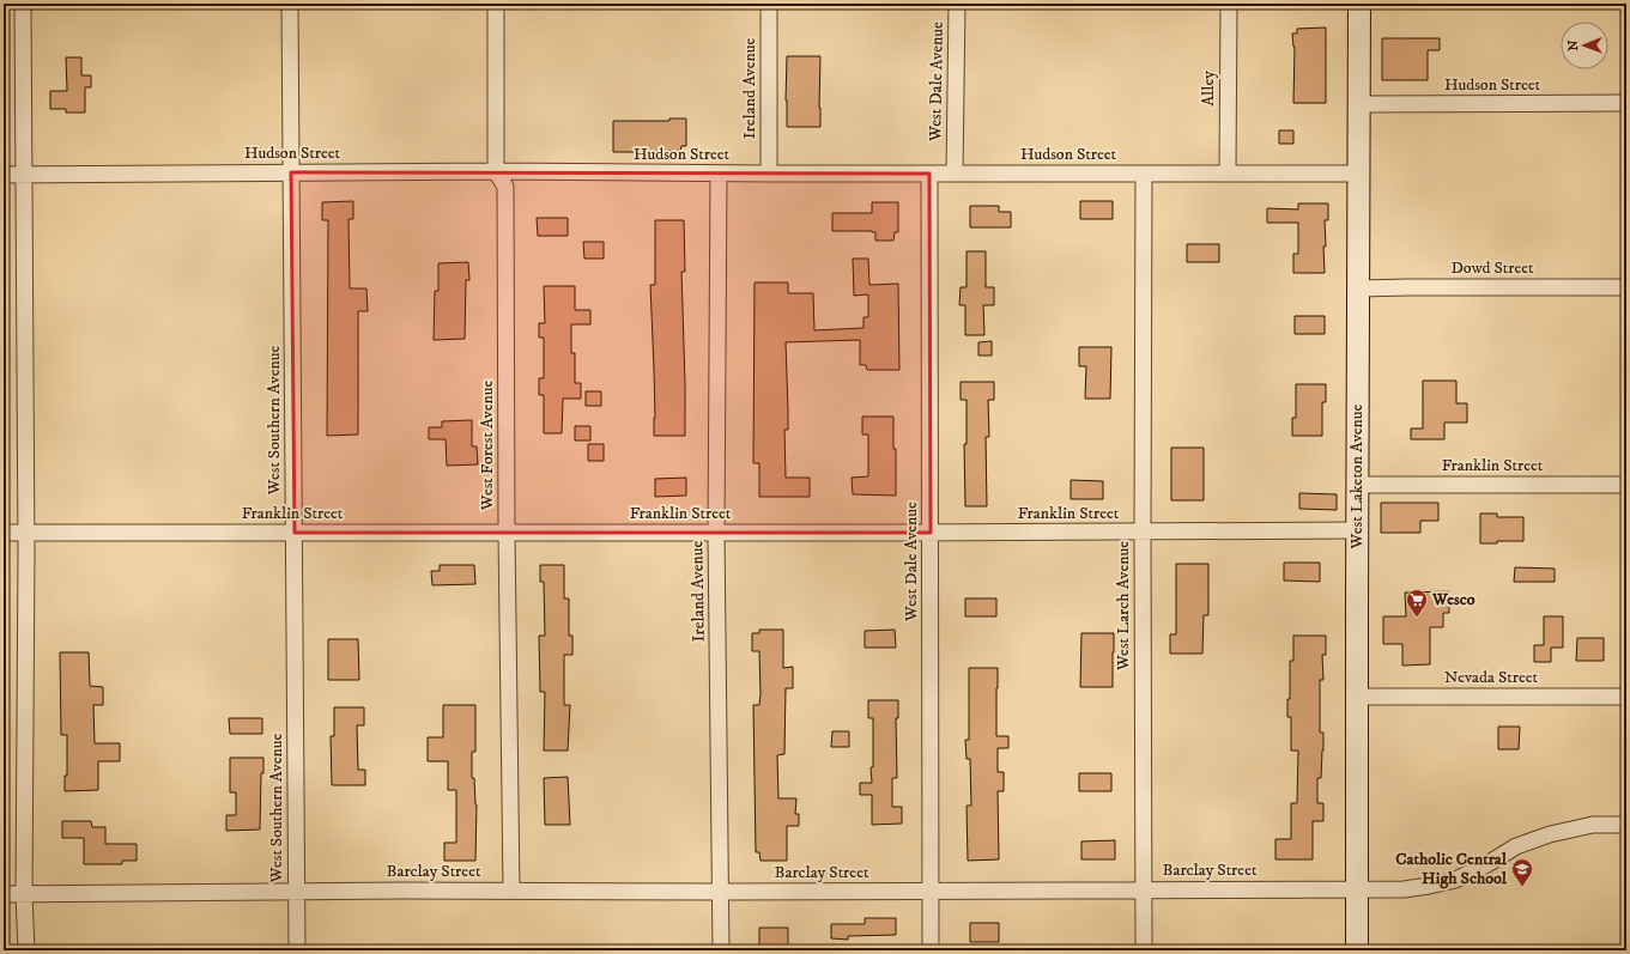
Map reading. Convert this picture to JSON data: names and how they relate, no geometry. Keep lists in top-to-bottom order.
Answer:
{
  "streets": {
    "main road": ["West Laketon Avenue"],
    "street": [
      "West Dale Avenue",
      "Hudson Street",
      "Ireland Avenue",
      "Alley",
      "Dowd Street",
      "West Southern Avenue",
      "West Forest Avenue",
      "Franklin Street",
      "West Larch Avenue",
      "Nevada Street",
      "Barclay Street"
    ]
  },
  "crossings": [
    ["West Dale Avenue", "Hudson Street"],
    ["West Dale Avenue", "Franklin Street"],
    ["West Dale Avenue", "Barclay Street"],
    ["Hudson Street", "Ireland Avenue"],
    ["Hudson Street", "Alley"],
    ["Hudson Street", "West Southern Avenue"],
    ["Hudson Street", "West Forest Avenue"],
    ["Hudson Street", "West Laketon Avenue"],
    ["Hudson Street", "West Larch Avenue"],
    ["Ireland Avenue", "Franklin Street"],
    ["Ireland Avenue", "Barclay Street"],
    ["Dowd Street", "West Laketon Avenue"],
    ["West Southern Avenue", "Franklin Street"],
    ["West Southern Avenue", "Barclay Street"],
    ["West Forest Avenue", "Franklin Street"],
    ["West Forest Avenue", "Barclay Street"],
    ["Franklin Street", "West Laketon Avenue"],
    ["Franklin Street", "West Larch Avenue"],
    ["West Laketon Avenue", "Nevada Street"],
    ["West Laketon Avenue", "Barclay Street"],
    ["West Larch Avenue", "Barclay Street"]
  ],
  "places": {
    "supermarket": ["Wesco"],
    "school or university": ["Catholic Central High School"]
  },
  "north": "left"
}
